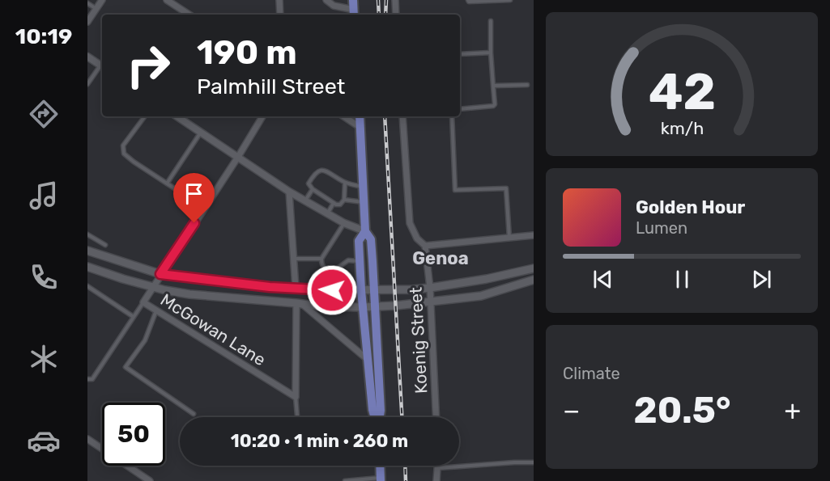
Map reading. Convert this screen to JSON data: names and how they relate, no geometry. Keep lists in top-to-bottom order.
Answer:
{
  "streets": {
    "street": ["McGowan Lane", "Koenig Street"]
  },
  "districts": ["Genoa"],
  "page": {
    "tabs": "10:19",
    "turn": ["190 m", "Palmhill Street"],
    "song": ["Golden Hour", "Lumen"],
    "tile": "Climate",
    "heat": ["−", "20.5°", "+"],
    "limit": "50",
    "trip": "10:20 · 1 min · 260 m",
    "gauge": ["42", "km/h"]
  }
}
